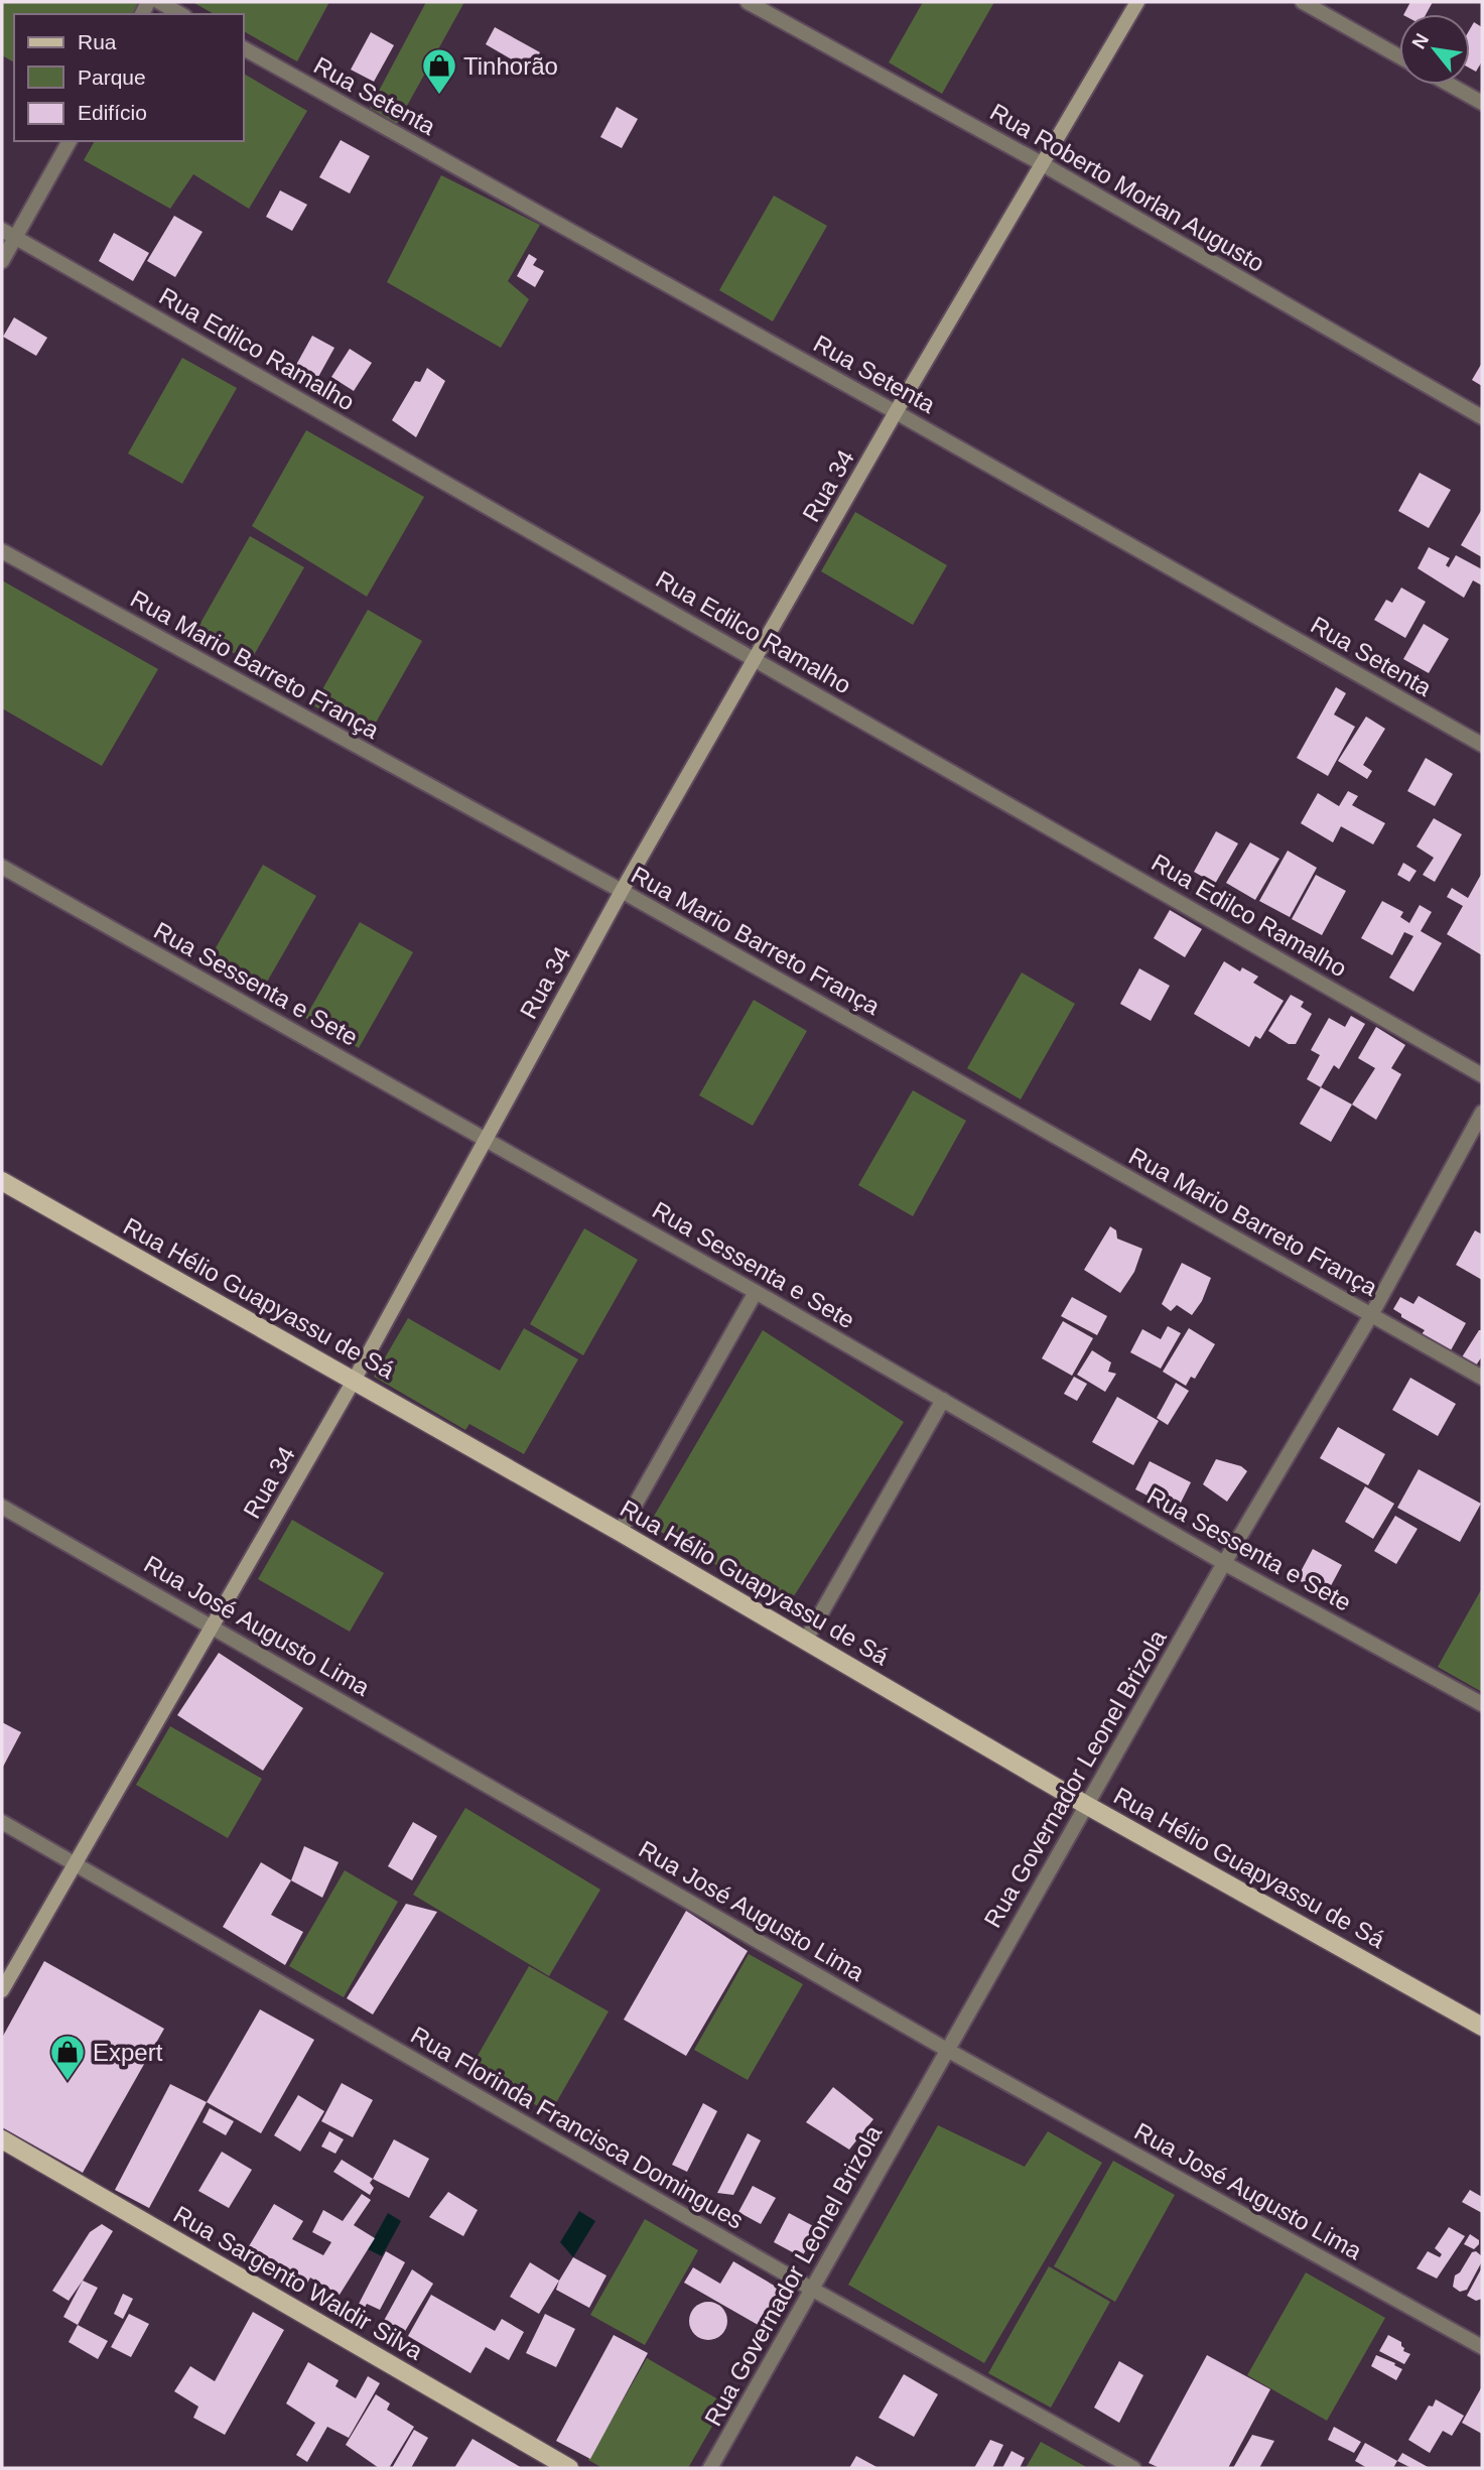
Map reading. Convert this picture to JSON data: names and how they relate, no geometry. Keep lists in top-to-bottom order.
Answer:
{
  "streets": {
    "main road": ["Rua Hélio Guapyassu de Sá", "Rua Sargento Waldir Silva"],
    "street": [
      "Rua Setenta",
      "Rua Roberto Morlan Augusto",
      "Rua Edilco Ramalho",
      "Rua 34",
      "Rua Mario Barreto França",
      "Rua Sessenta e Sete",
      "Rua José Augusto Lima",
      "Rua Governador Leonel Brizola",
      "Rua Florinda Francisca Domingues"
    ]
  },
  "crossings": [
    ["Rua Setenta", "Rua 34"],
    ["Rua Roberto Morlan Augusto", "Rua 34"],
    ["Rua Edilco Ramalho", "Rua 34"],
    ["Rua 34", "Rua Mario Barreto França"],
    ["Rua 34", "Rua Sessenta e Sete"],
    ["Rua 34", "Rua Hélio Guapyassu de Sá"],
    ["Rua 34", "Rua José Augusto Lima"],
    ["Rua 34", "Rua Florinda Francisca Domingues"],
    ["Rua Mario Barreto França", "Rua Governador Leonel Brizola"],
    ["Rua Sessenta e Sete", "Rua Governador Leonel Brizola"],
    ["Rua Hélio Guapyassu de Sá", "Rua Governador Leonel Brizola"],
    ["Rua José Augusto Lima", "Rua Governador Leonel Brizola"],
    ["Rua Governador Leonel Brizola", "Rua Florinda Francisca Domingues"]
  ],
  "places": {
    "shop": ["Tinhorão", "Expert"]
  },
  "legend": ["Rua", "Parque", "Edifício"],
  "north": "top left"
}
